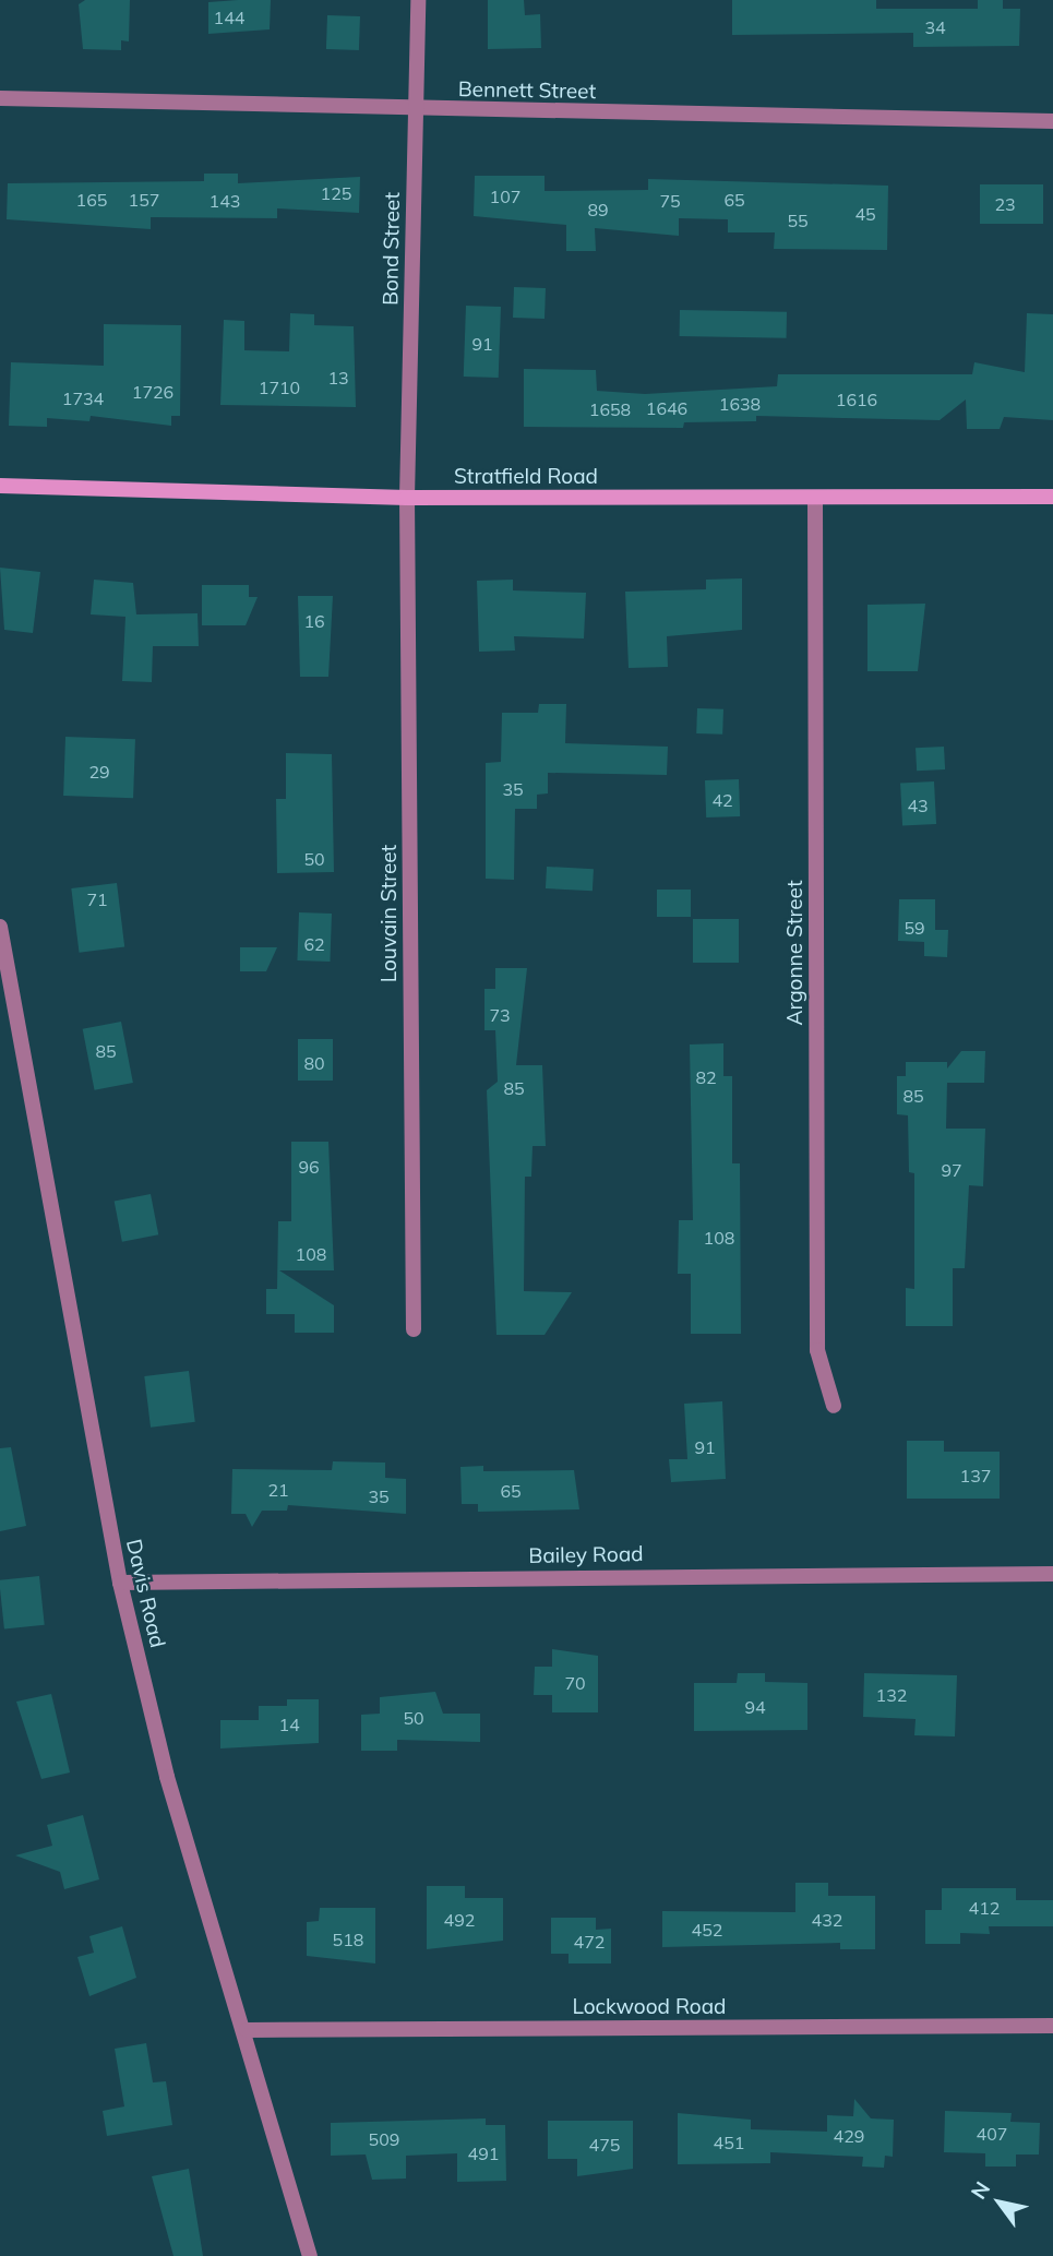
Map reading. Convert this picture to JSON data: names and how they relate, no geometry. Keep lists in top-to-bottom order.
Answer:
{
  "streets": {
    "main road": ["Stratfield Road"],
    "street": [
      "Bennett Street",
      "Bond Street",
      "Louvain Street",
      "Argonne Street",
      "Bailey Road",
      "Davis Road",
      "Lockwood Road"
    ]
  },
  "crossings": [
    ["Bennett Street", "Bond Street"],
    ["Bond Street", "Stratfield Road"],
    ["Bond Street", "Louvain Street"],
    ["Stratfield Road", "Louvain Street"],
    ["Stratfield Road", "Argonne Street"],
    ["Bailey Road", "Davis Road"],
    ["Davis Road", "Lockwood Road"]
  ],
  "house_numbers": [
    "144",
    "34",
    "125",
    "107",
    "165",
    "157",
    "65",
    "143",
    "75",
    "23",
    "89",
    "45",
    "55",
    "91",
    "13",
    "1710",
    "1726",
    "1734",
    "1616",
    "1638",
    "1646",
    "1658",
    "16",
    "29",
    "35",
    "42",
    "43",
    "50",
    "71",
    "59",
    "62",
    "73",
    "85",
    "80",
    "82",
    "85",
    "85",
    "96",
    "97",
    "108",
    "108",
    "91",
    "137",
    "21",
    "65",
    "35",
    "70",
    "132",
    "94",
    "50",
    "14",
    "412",
    "492",
    "432",
    "452",
    "518",
    "472",
    "407",
    "429",
    "509",
    "451",
    "475",
    "491"
  ],
  "north": "top left"
}
